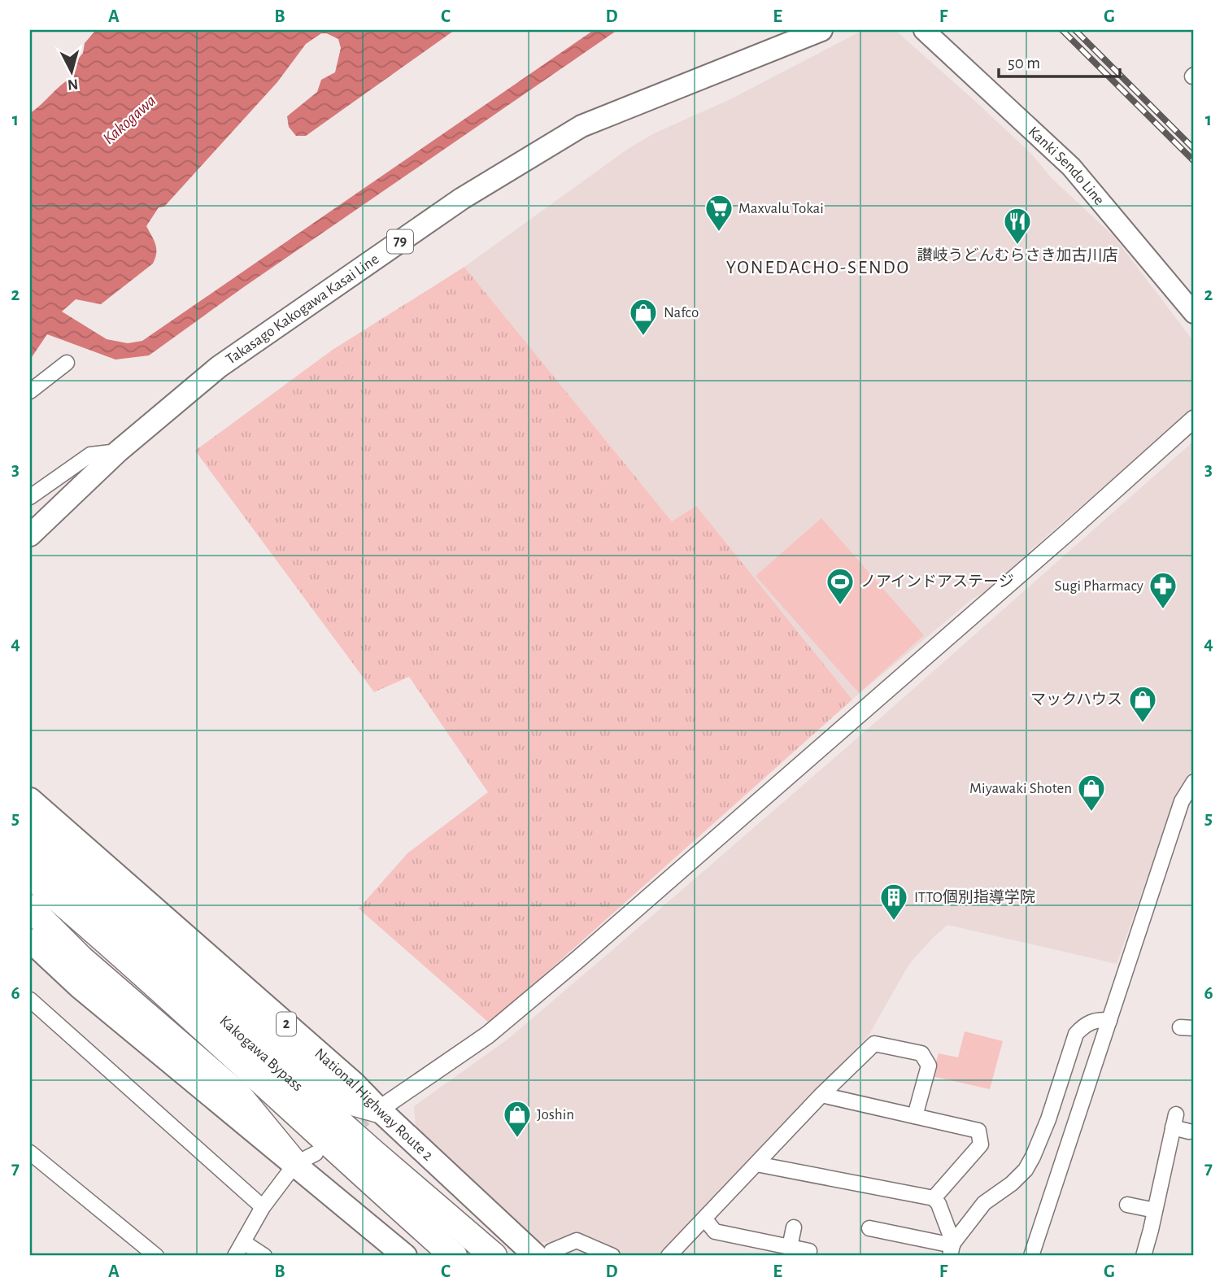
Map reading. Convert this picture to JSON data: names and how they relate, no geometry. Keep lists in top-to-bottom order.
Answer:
{
  "streets": {
    "highway": ["2", "Kakogawa Bypass", "National Highway Route 2"],
    "main road": ["Kanki Sendo Line", "79", "Takasago Kakogawa Kasai Line"]
  },
  "districts": ["YONEDACHO-SENDO"],
  "water": ["Kakogawa"],
  "places": {
    "supermarket": ["Maxvalu Tokai"],
    "restaurant": ["讃岐うどんむらさき加古川店"],
    "shop": [
      "Nafco",
      "マックハウス",
      "Miyawaki Shoten",
      "Joshin"
    ],
    "sports": ["ノアインドアステージ"],
    "pharmacy": ["Sugi Pharmacy"],
    "building": ["ITTO個別指導学院"]
  },
  "scale_bar": "50 m",
  "north": "bottom",
  "grid": {
    "columns": [
      "A",
      "B",
      "C",
      "D",
      "E",
      "F",
      "G"
    ],
    "rows": [
      "1",
      "2",
      "3",
      "4",
      "5",
      "6",
      "7"
    ]
  }
}
